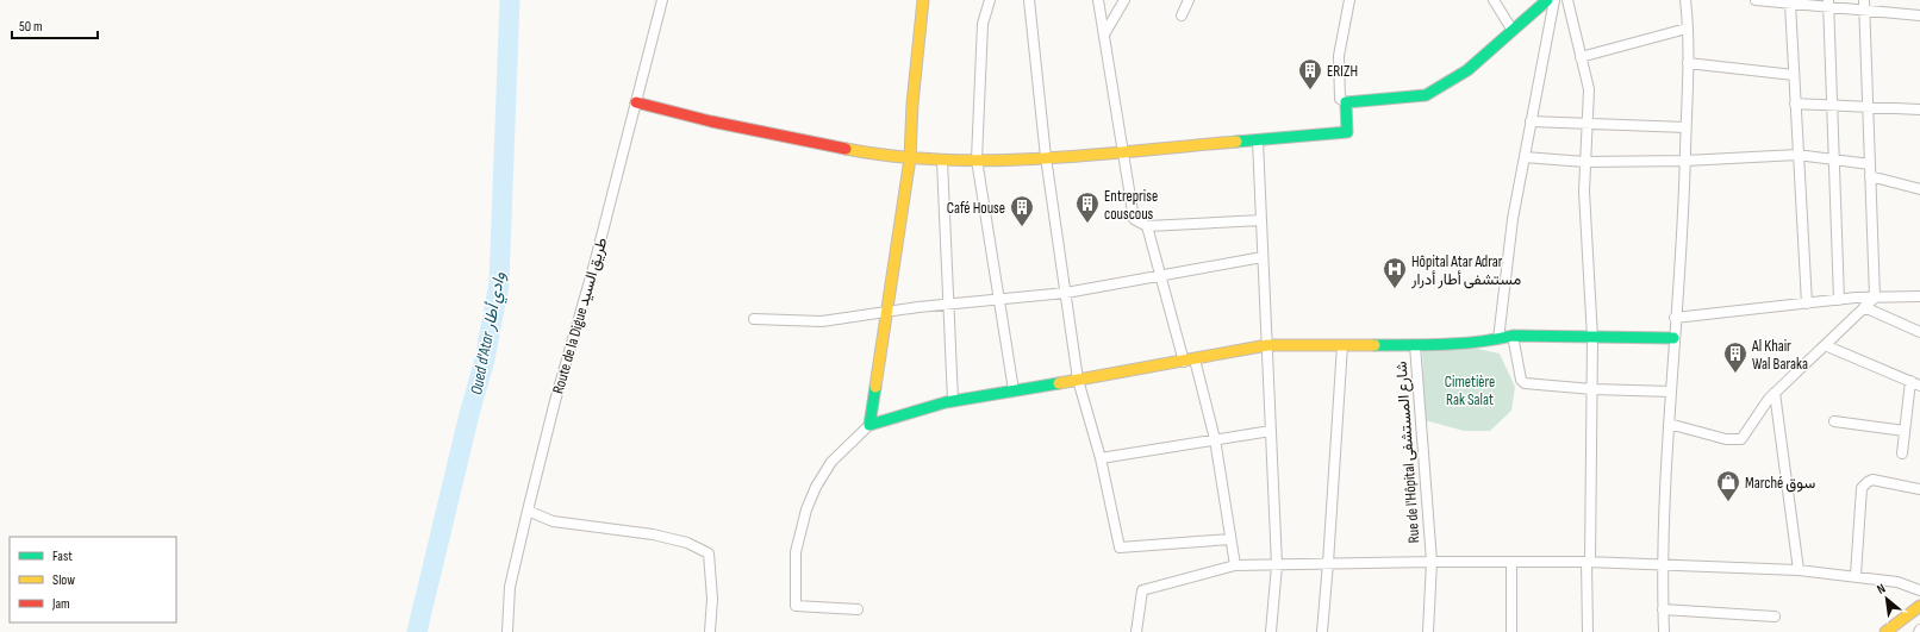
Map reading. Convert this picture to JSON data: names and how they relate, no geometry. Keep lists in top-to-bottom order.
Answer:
{
  "streets": {
    "main road": ["Rue de l'Hôpital شارع المستشفى"],
    "street": ["Route de la Digue طريق السيد"]
  },
  "water": ["Oued d'Atar وادي أطار"],
  "parks": ["Cimetière Rak Salat"],
  "places": {
    "building": [
      "ERIZH",
      "Entreprise couscous",
      "Café House",
      "Al Khair Wal Baraka"
    ],
    "hospital": ["Hôpital Atar Adrar مستشفى أطار أدرار"],
    "shop": ["Marché سوق"]
  },
  "legend": ["Fast", "Slow", "Jam"],
  "scale_bar": "50 m",
  "north": "top left"
}
